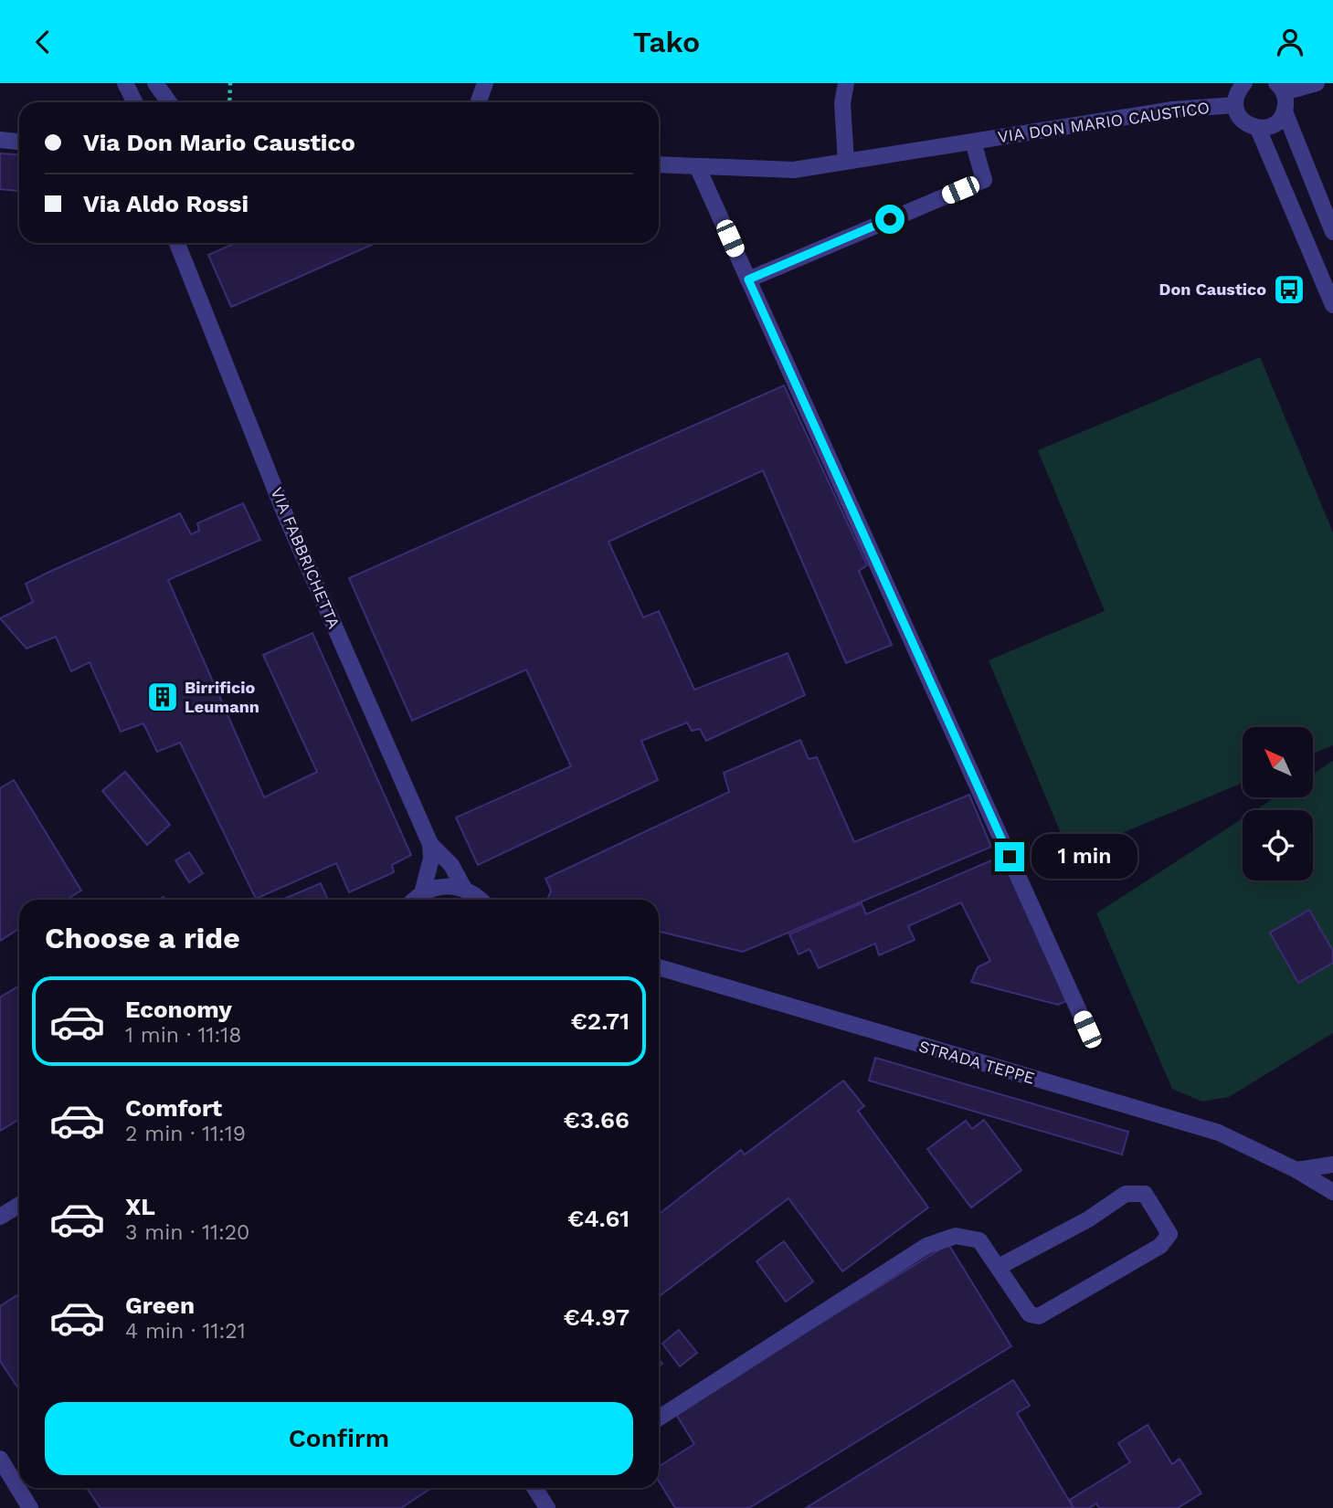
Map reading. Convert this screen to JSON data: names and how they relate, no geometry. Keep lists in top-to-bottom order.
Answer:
{
  "streets": {
    "street": ["VIA DON MARIO CAUSTICO", "VIA FABBRICHETTA", "STRADA TEPPE"]
  },
  "places": {
    "bus stop": ["Don Caustico"],
    "building": ["Birrificio Leumann"]
  },
  "north": "top left",
  "page": {
    "header": "Tako",
    "banner": ["Via Don Mario Caustico", "Via Aldo Rossi"],
    "bubble": "1 min",
    "heading": "Choose a ride",
    "list": [
      {
        "name": "Economy",
        "note": "1 min · 11:18",
        "value": "€2.71"
      },
      {
        "name": "Comfort",
        "note": "2 min · 11:19",
        "value": "€3.66"
      },
      {
        "name": "XL",
        "note": "3 min · 11:20",
        "value": "€4.61"
      },
      {
        "name": "Green",
        "note": "4 min · 11:21",
        "value": "€4.97"
      }
    ],
    "buttons": "Confirm"
  }
}
